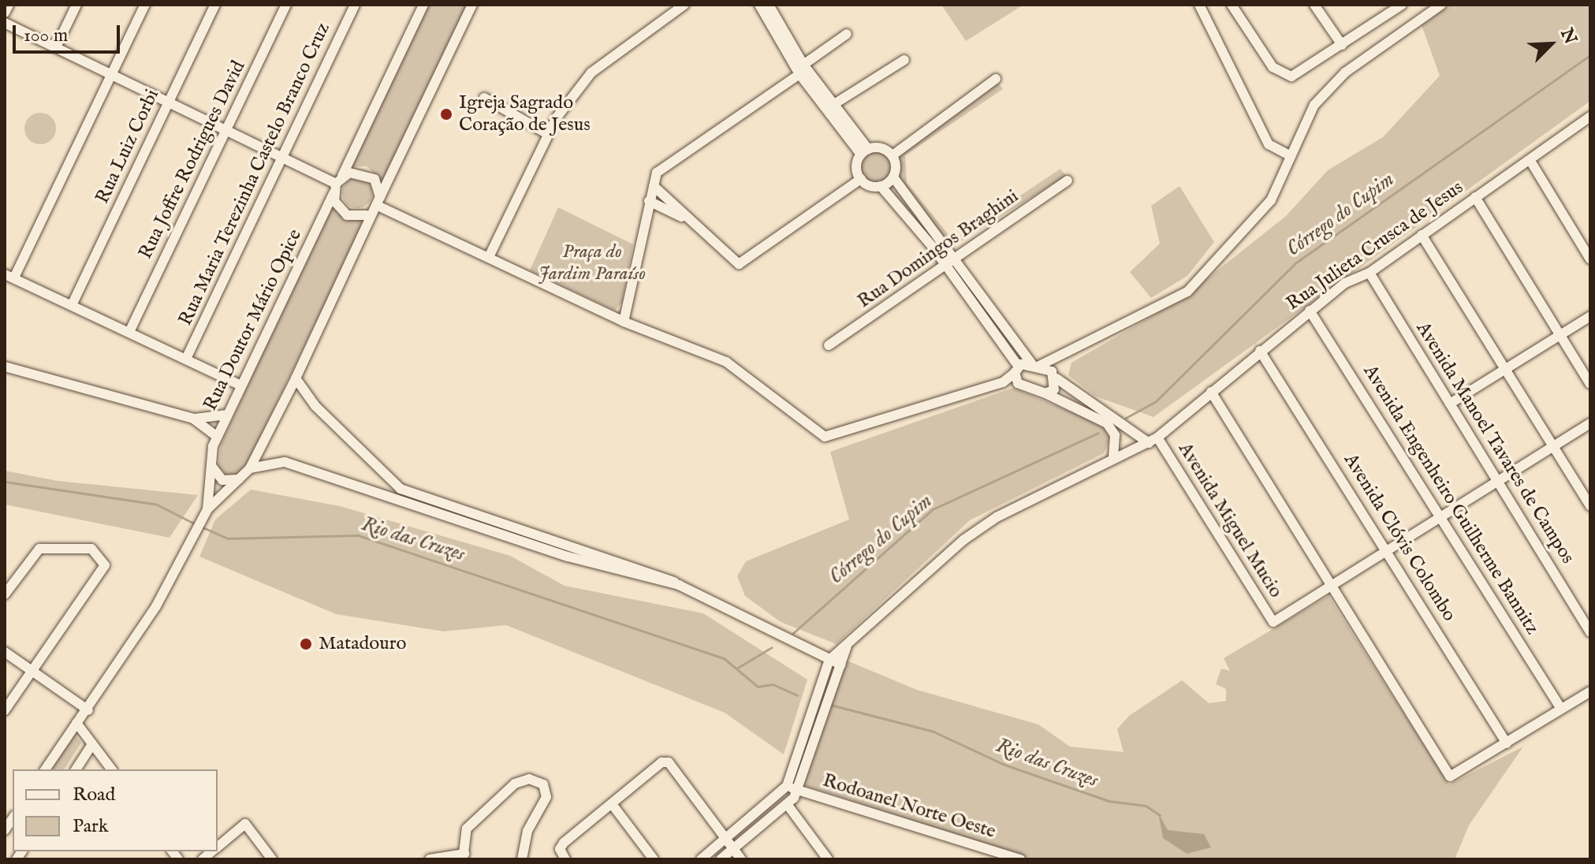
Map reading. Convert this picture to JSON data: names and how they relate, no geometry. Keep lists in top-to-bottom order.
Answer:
{
  "streets": {
    "street": [
      "Rua Luiz Corbi",
      "Rua Joffre Rodrigues David",
      "Rua Maria Terezinha Castelo Branco Cruz",
      "Rua Julieta Crusca de Jesus",
      "Rua Domingos Braghini",
      "Rua Doutor Mário Opice",
      "Avenida Manoel Tavares de Campos",
      "Avenida Engenheiro Guilherme Bannitz",
      "Avenida Miguel Mucio",
      "Avenida Clóvis Colombo",
      "Rodoanel Norte Oeste"
    ]
  },
  "crossings": [
    ["Rua Julieta Crusca de Jesus", "Avenida Manoel Tavares de Campos"],
    ["Rua Julieta Crusca de Jesus", "Avenida Engenheiro Guilherme Bannitz"],
    ["Rua Julieta Crusca de Jesus", "Avenida Miguel Mucio"],
    ["Rua Julieta Crusca de Jesus", "Avenida Clóvis Colombo"]
  ],
  "water": ["Córrego do Cupim", "Rio das Cruzes"],
  "parks": ["Praça do Jardim Paraíso"],
  "places": ["Igreja Sagrado Coração de Jesus", "Matadouro"],
  "legend": ["Road", "Park"],
  "scale_bar": "100 m",
  "north": "top right"
}
